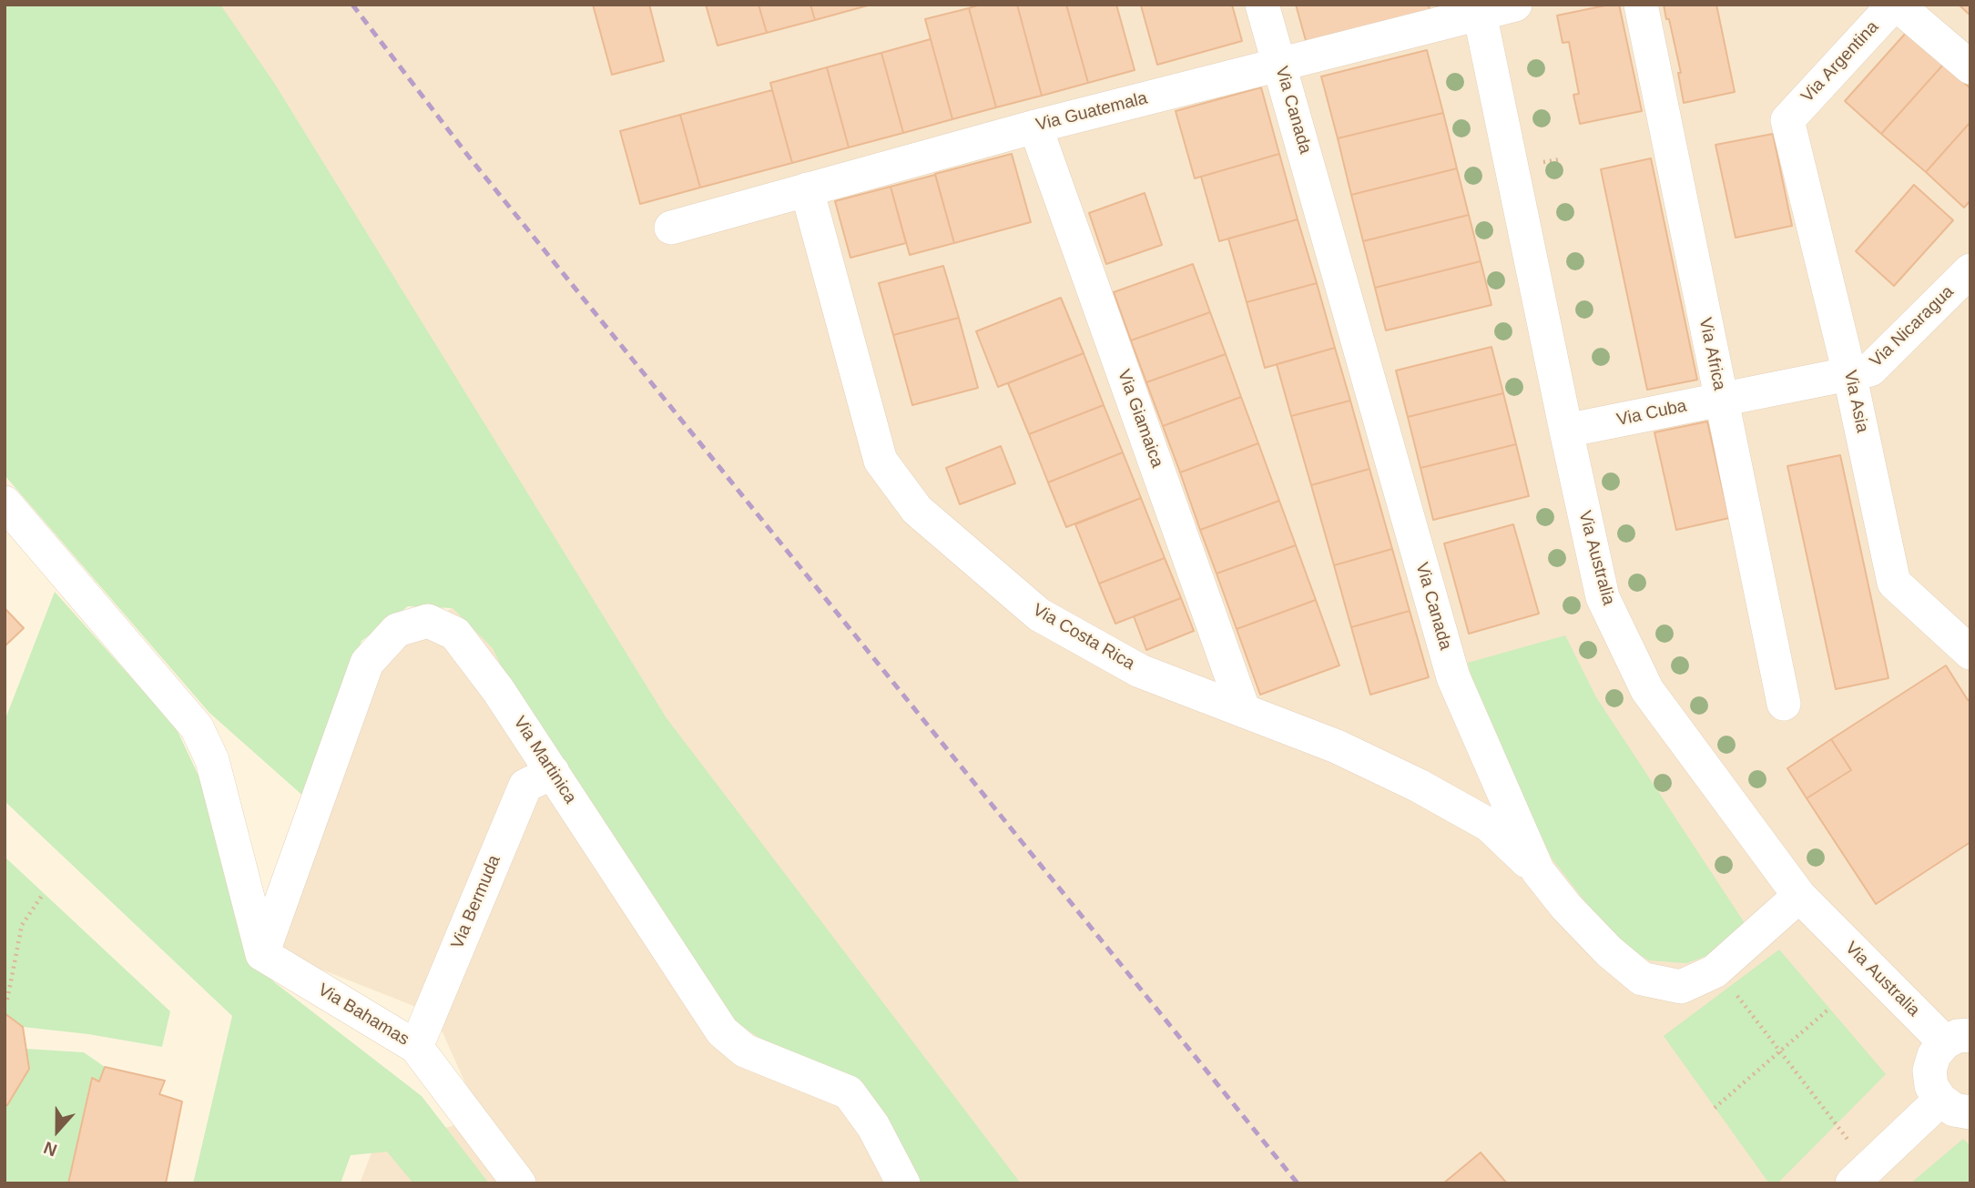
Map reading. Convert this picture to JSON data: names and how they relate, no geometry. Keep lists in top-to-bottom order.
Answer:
{
  "streets": {
    "street": [
      "Via Argentina",
      "Via Canada",
      "Via Guatemala",
      "Via Nicaragua",
      "Via Africa",
      "Via Asia",
      "Via Cuba",
      "Via Giamaica",
      "Via Australia",
      "Via Costa Rica",
      "Via Martinica",
      "Via Bermuda",
      "Via Bahamas"
    ]
  },
  "crossings": [
    ["Via Argentina", "Via Asia"],
    ["Via Canada", "Via Guatemala"],
    ["Via Canada", "Via Australia"],
    ["Via Canada", "Via Costa Rica"],
    ["Via Guatemala", "Via Giamaica"],
    ["Via Guatemala", "Via Australia"],
    ["Via Guatemala", "Via Costa Rica"],
    ["Via Nicaragua", "Via Asia"],
    ["Via Nicaragua", "Via Cuba"],
    ["Via Africa", "Via Cuba"],
    ["Via Asia", "Via Cuba"],
    ["Via Cuba", "Via Australia"],
    ["Via Giamaica", "Via Costa Rica"],
    ["Via Martinica", "Via Bermuda"],
    ["Via Martinica", "Via Bahamas"],
    ["Via Bermuda", "Via Bahamas"]
  ],
  "north": "bottom"
}
